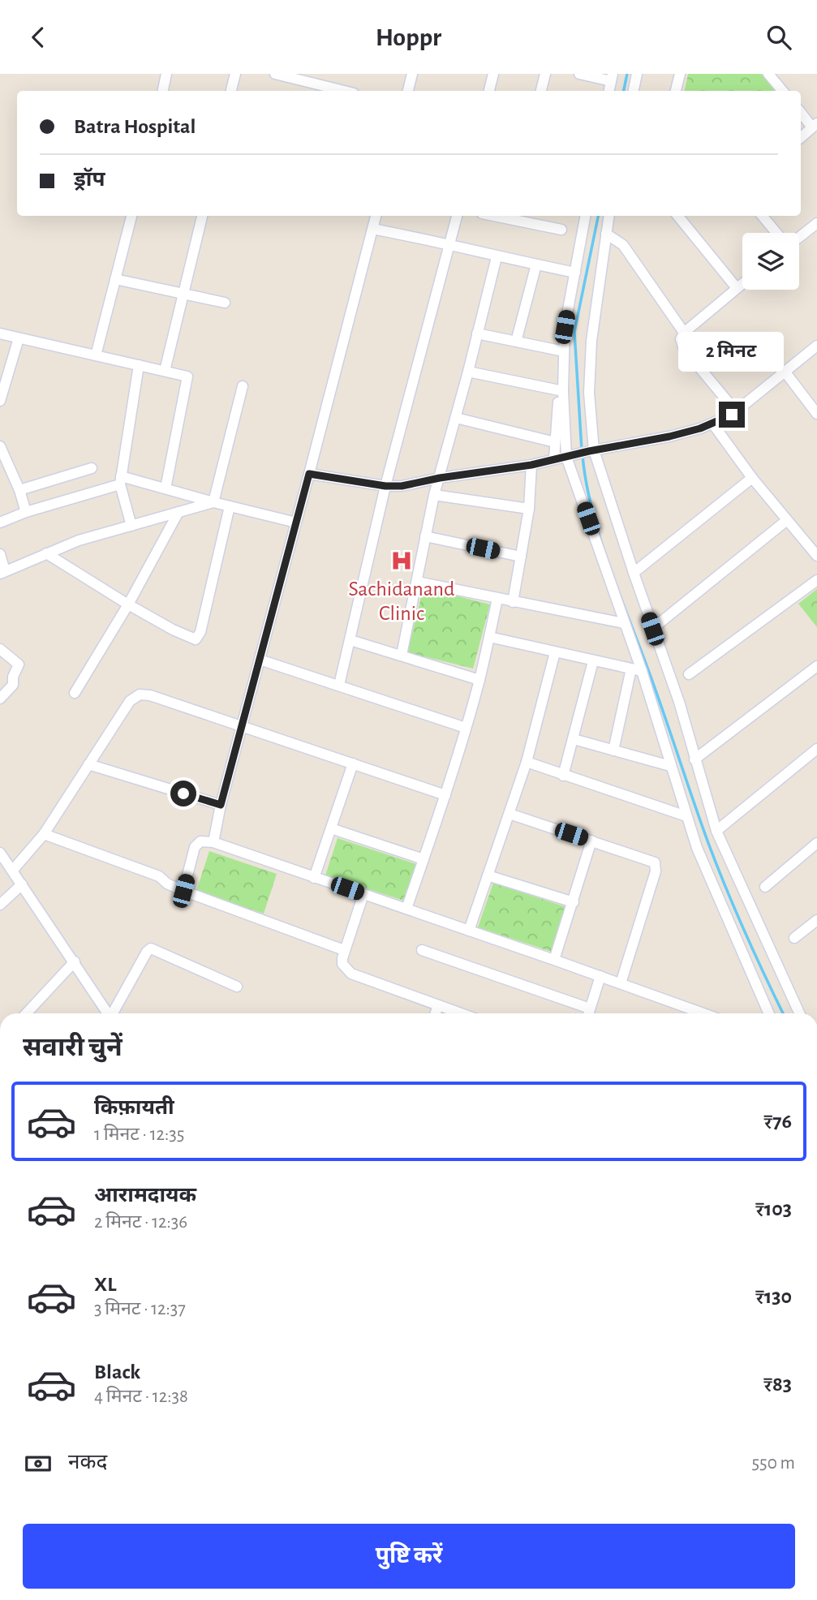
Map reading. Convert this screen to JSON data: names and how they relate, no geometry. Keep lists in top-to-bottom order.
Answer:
{
  "places": {
    "hospital": ["Sachidanand Clinic"]
  },
  "page": {
    "header": "Hoppr",
    "banner": ["Batra Hospital", "ड्रॉप"],
    "bubble": "2 मिनट",
    "heading": "सवारी चुनें",
    "list": [
      {
        "name": "किफ़ायती",
        "note": "1 मिनट · 12:35",
        "value": "₹76"
      },
      {
        "name": "आरामदायक",
        "note": "2 मिनट · 12:36",
        "value": "₹103"
      },
      {
        "name": "XL",
        "note": "3 मिनट · 12:37",
        "value": "₹130"
      },
      {
        "name": "Black",
        "note": "4 मिनट · 12:38",
        "value": "₹83"
      }
    ],
    "pay": ["नकद", "550 m"],
    "buttons": "पुष्टि करें"
  }
}
